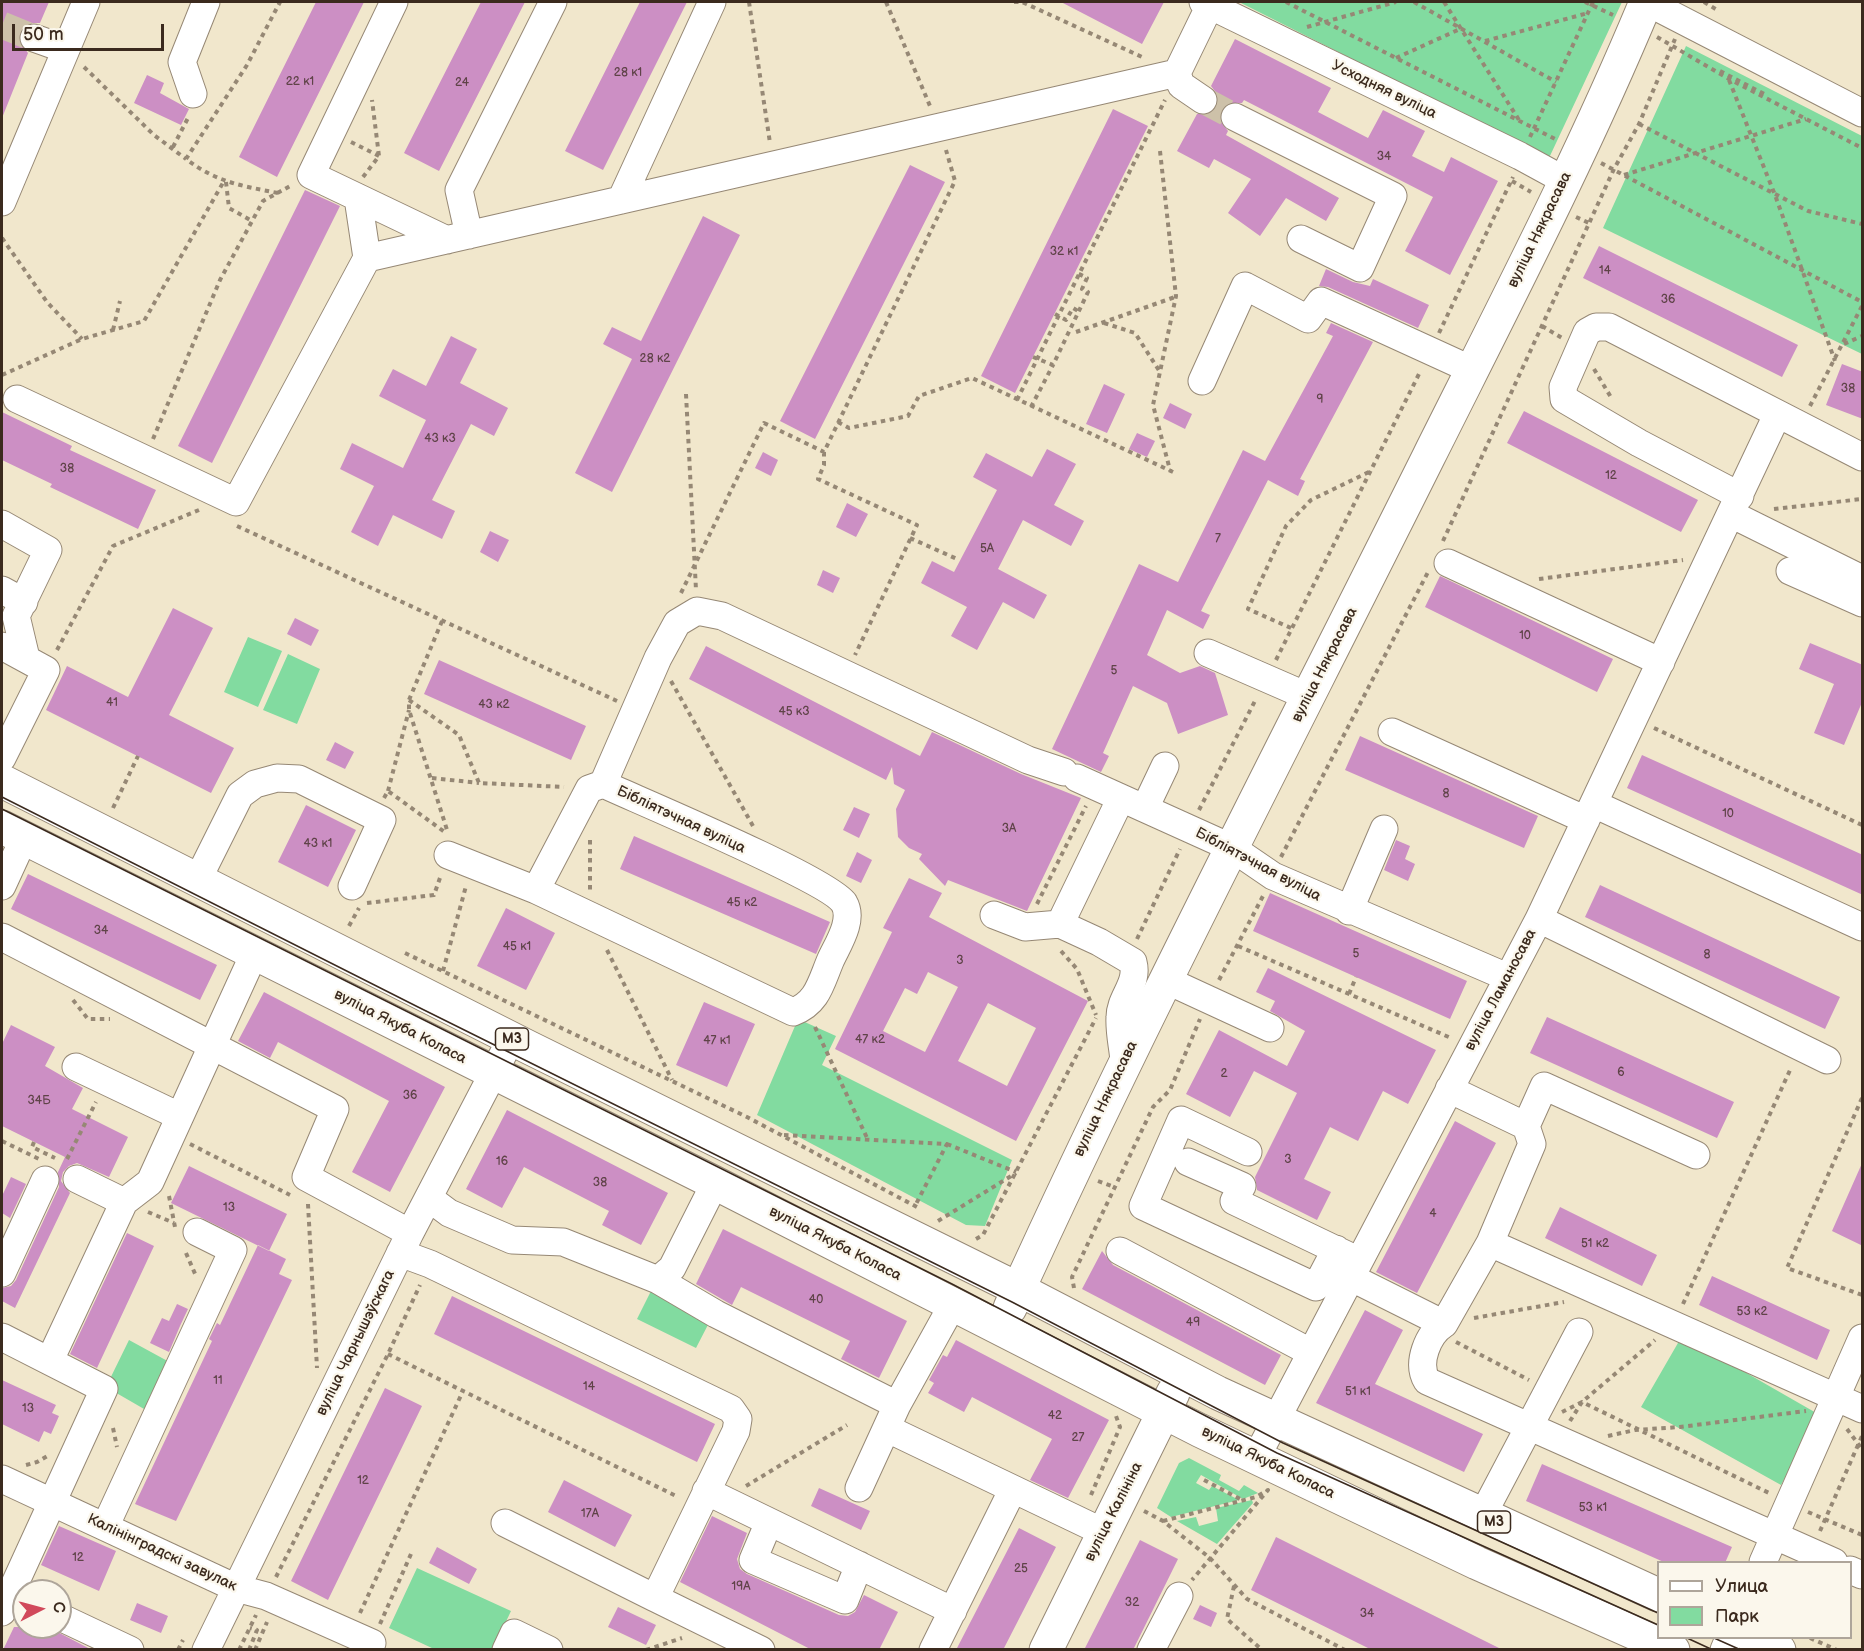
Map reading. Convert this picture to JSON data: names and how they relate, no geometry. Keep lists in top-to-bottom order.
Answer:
{
  "streets": {
    "main road": [
      "вуліца Някрасава",
      "вуліца Якуба Коласа",
      "М3",
      "вуліца Калініна"
    ],
    "street": [
      "Усходняя вуліца",
      "Бібліятэчная вуліца",
      "вуліца Ламаносава",
      "вуліца Чарнышэўскага",
      "Калінінградскі завулак"
    ]
  },
  "crossings": [
    ["Усходняя вуліца", "вуліца Някрасава"],
    ["вуліца Някрасава", "Бібліятэчная вуліца"],
    ["вуліца Някрасава", "вуліца Якуба Коласа"],
    ["вуліца Някрасава", "М3"],
    ["Бібліятэчная вуліца", "вуліца Ламаносава"],
    ["вуліца Ламаносава", "вуліца Якуба Коласа"],
    ["вуліца Ламаносава", "М3"],
    ["вуліца Якуба Коласа", "вуліца Чарнышэўскага"],
    ["вуліца Якуба Коласа", "вуліца Калініна"],
    ["М3", "вуліца Чарнышэўскага"],
    ["М3", "вуліца Калініна"],
    ["вуліца Чарнышэўскага", "Калінінградскі завулак"]
  ],
  "house_numbers": [
    "28 к1",
    "22 к1",
    "24",
    "34",
    "32 к1",
    "14",
    "36",
    "28 к2",
    "38",
    "9",
    "43 к3",
    "38",
    "12",
    "7",
    "5А",
    "10",
    "5",
    "41",
    "43 к2",
    "45 к3",
    "8",
    "10",
    "3А",
    "43 к1",
    "45 к2",
    "34",
    "45 к1",
    "5",
    "8",
    "3",
    "47 к2",
    "47 к1",
    "6",
    "2",
    "36",
    "34Б",
    "3",
    "16",
    "38",
    "13",
    "4",
    "51 к2",
    "40",
    "53 к2",
    "49",
    "11",
    "14",
    "51 к1",
    "13",
    "42",
    "27",
    "12",
    "53 к1",
    "17А",
    "12",
    "25",
    "19А",
    "32",
    "34"
  ],
  "legend": ["Улица", "Парк"],
  "scale_bar": "50 m",
  "north": "right"
}
